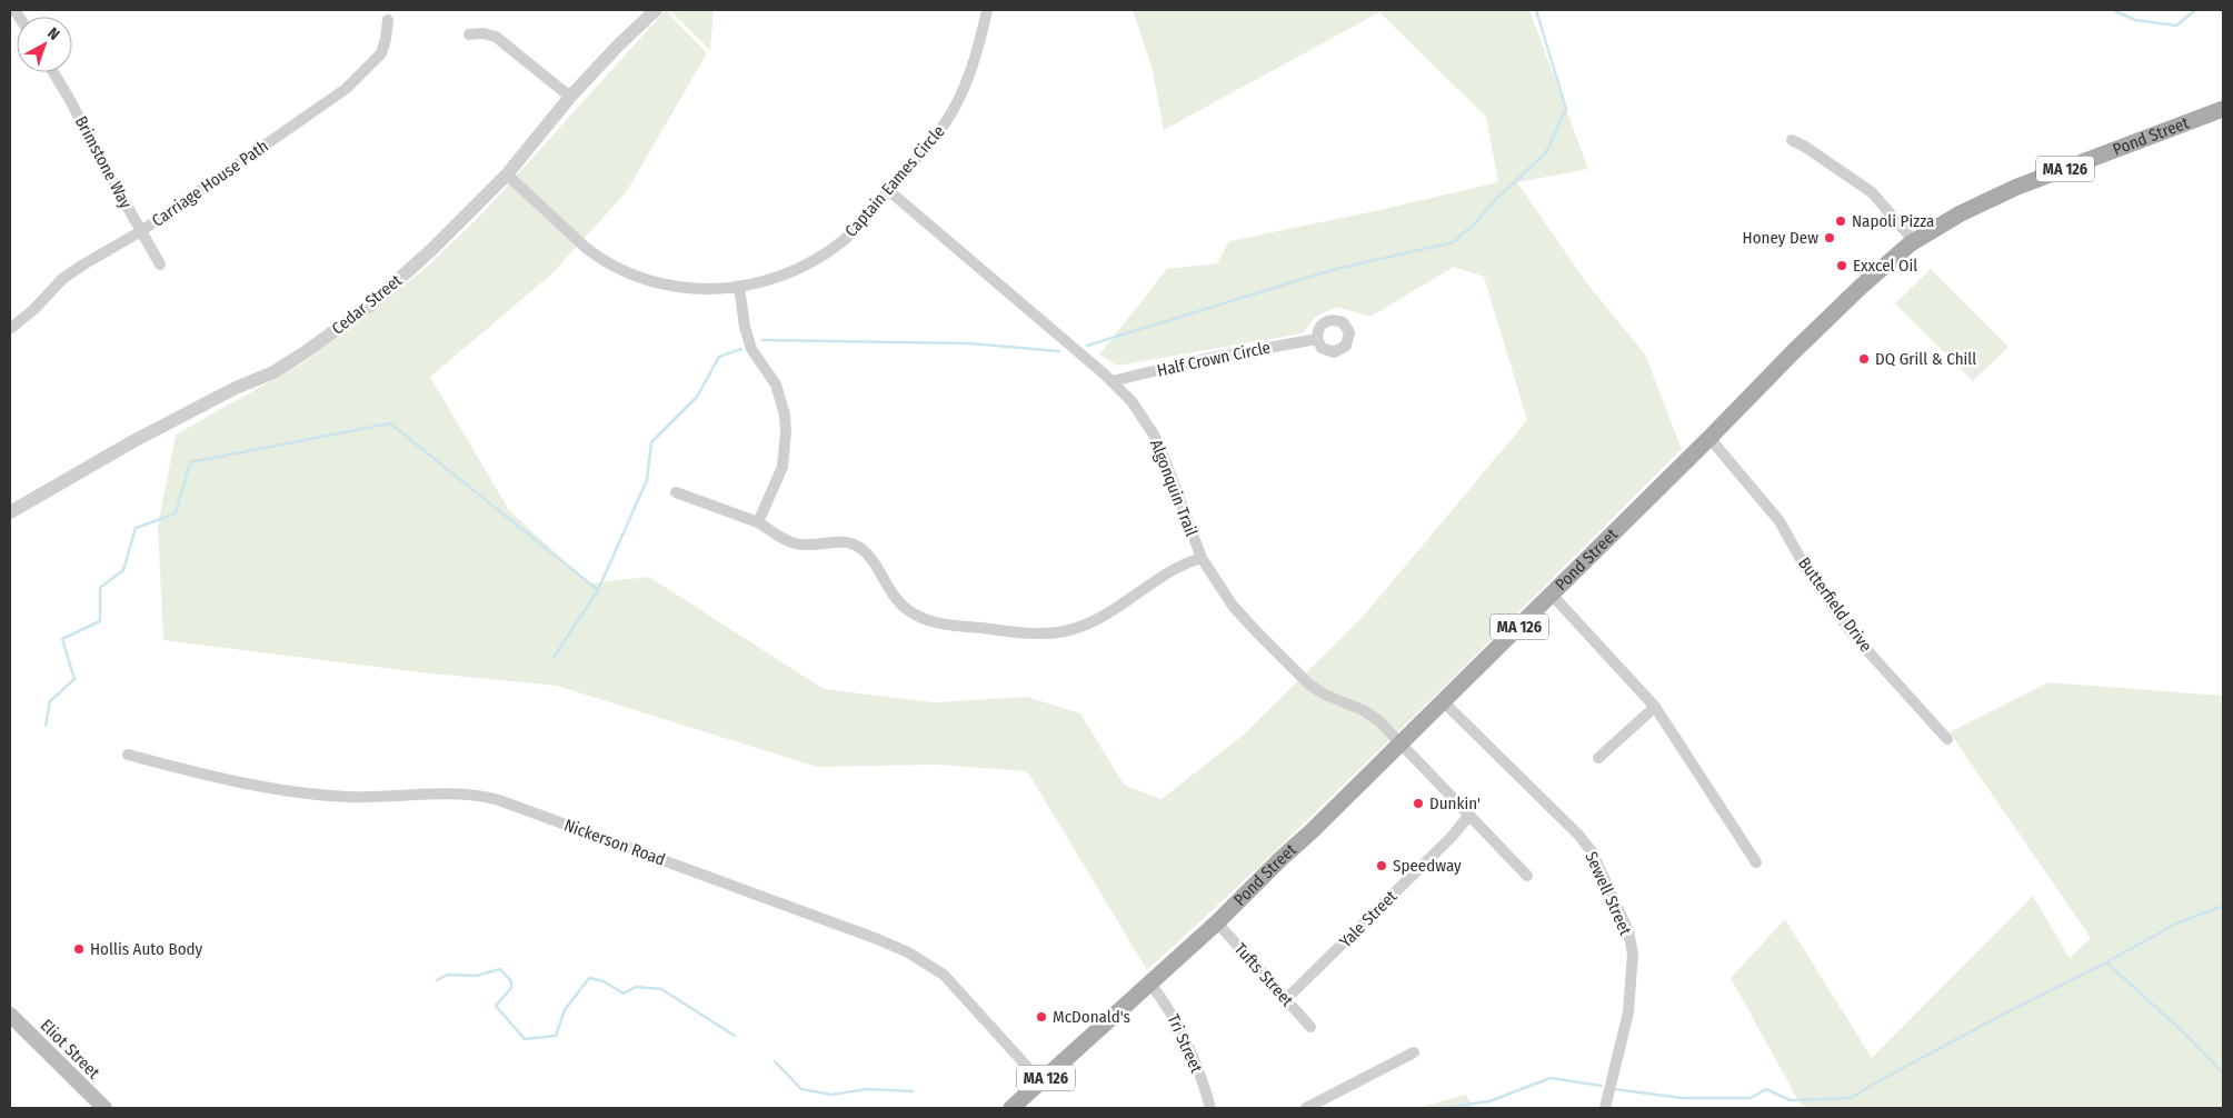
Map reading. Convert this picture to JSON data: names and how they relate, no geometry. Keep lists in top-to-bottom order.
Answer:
{
  "streets": {
    "main road": ["Pond Street", "MA 126", "Eliot Street"],
    "street": [
      "Brimstone Way",
      "Captain Eames Circle",
      "Carriage House Path",
      "Cedar Street",
      "Half Crown Circle",
      "Algonquin Trail",
      "Butterfield Drive",
      "Nickerson Road",
      "Sewell Street",
      "Yale Street",
      "Tufts Street",
      "Tri Street"
    ]
  },
  "crossings": [
    ["Pond Street", "Algonquin Trail"],
    ["Pond Street", "Butterfield Drive"],
    ["Pond Street", "Nickerson Road"],
    ["Pond Street", "Sewell Street"],
    ["Pond Street", "Tufts Street"],
    ["Pond Street", "Tri Street"],
    ["Brimstone Way", "Carriage House Path"],
    ["Captain Eames Circle", "Cedar Street"],
    ["Captain Eames Circle", "Algonquin Trail"],
    ["Half Crown Circle", "Algonquin Trail"],
    ["Algonquin Trail", "Yale Street"],
    ["Yale Street", "Tufts Street"]
  ],
  "places": [
    "Napoli Pizza",
    "Honey Dew",
    "Exxcel Oil",
    "DQ Grill & Chill",
    "Dunkin'",
    "Speedway",
    "Hollis Auto Body",
    "McDonald's"
  ],
  "north": "top right"
}
